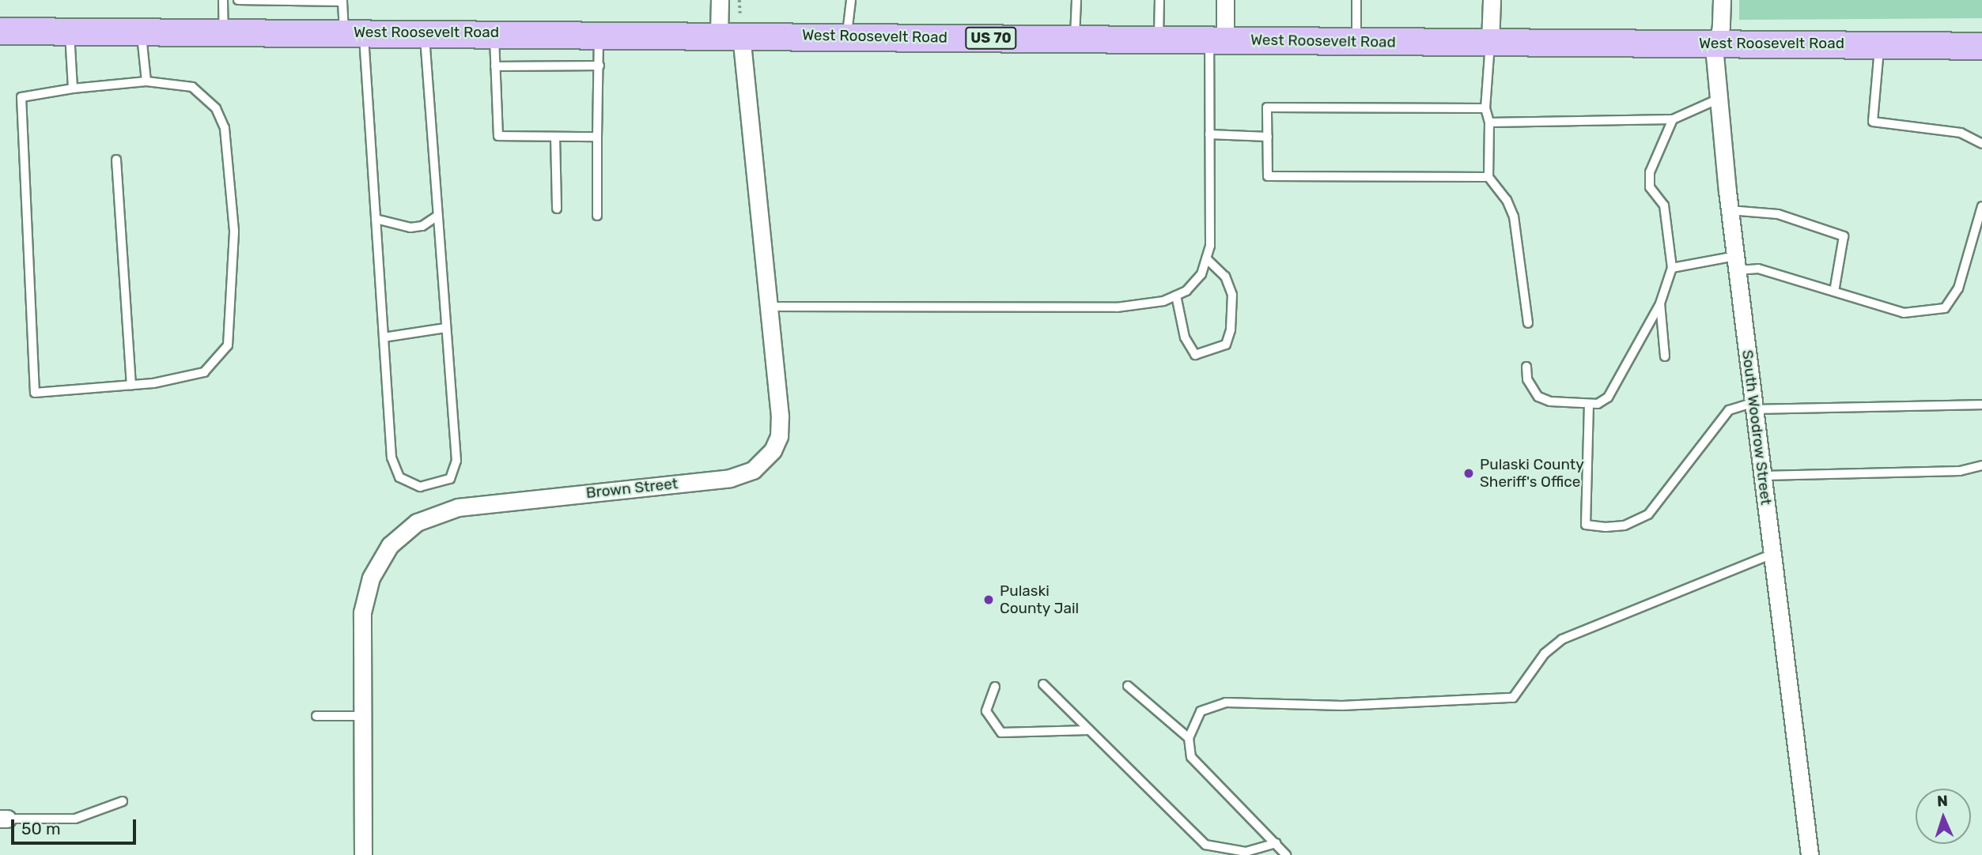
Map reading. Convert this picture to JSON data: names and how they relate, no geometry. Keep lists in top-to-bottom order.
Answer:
{
  "streets": {
    "main road": ["West Roosevelt Road", "US 70"],
    "street": ["South Woodrow Street", "Brown Street"]
  },
  "crossings": [
    ["West Roosevelt Road", "South Woodrow Street"],
    ["West Roosevelt Road", "Brown Street"]
  ],
  "places": ["Pulaski County Sheriff's Office", "Pulaski County Jail"],
  "scale_bar": "50 m",
  "north": "top"
}
